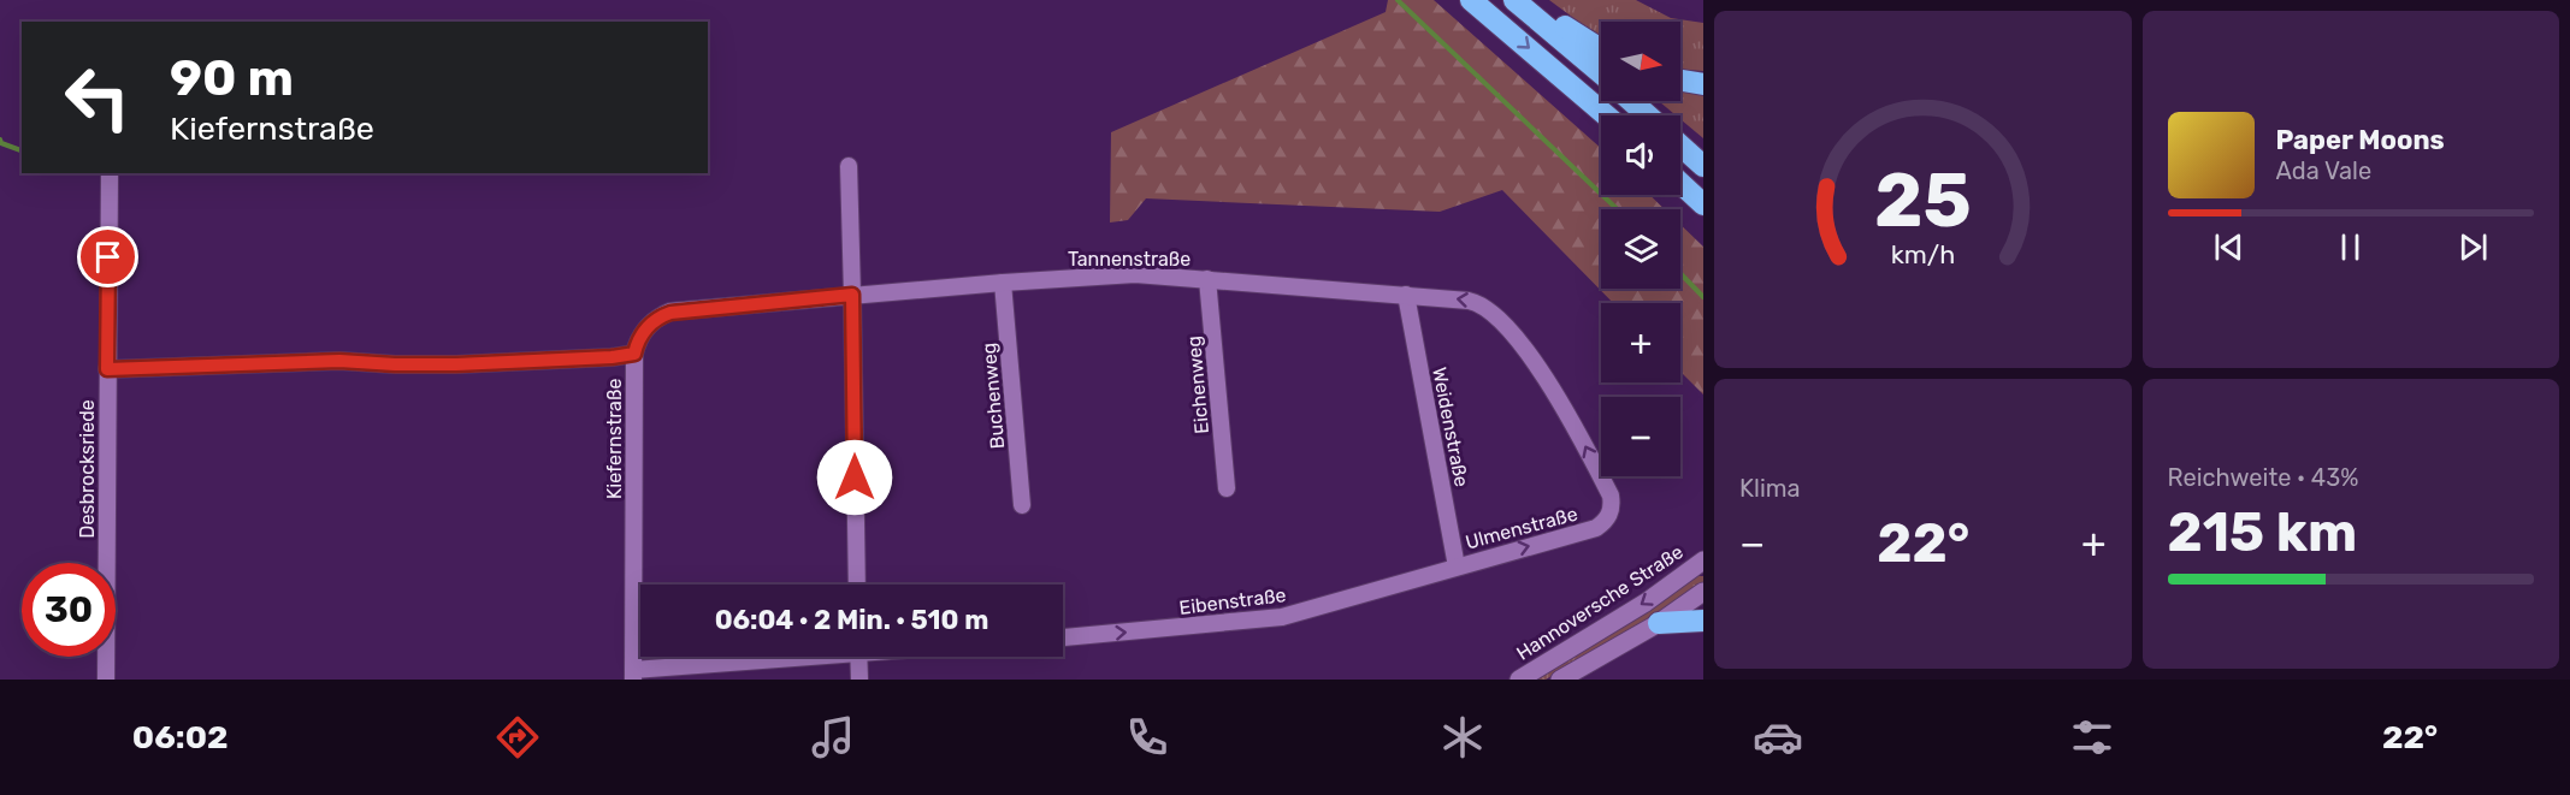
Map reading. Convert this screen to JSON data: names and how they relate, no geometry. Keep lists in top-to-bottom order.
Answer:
{
  "streets": {
    "main road": ["Hannoversche Straße"],
    "street": [
      "Tannenstraße",
      "Eichenweg",
      "Buchenweg",
      "Weidenstraße",
      "Kiefernstraße",
      "Desbrocksriede",
      "Ulmenstraße",
      "Eibenstraße"
    ]
  },
  "crossings": [
    ["Tannenstraße", "Eichenweg"],
    ["Tannenstraße", "Buchenweg"],
    ["Tannenstraße", "Weidenstraße"],
    ["Tannenstraße", "Kiefernstraße"],
    ["Tannenstraße", "Ulmenstraße"],
    ["Weidenstraße", "Ulmenstraße"],
    ["Weidenstraße", "Eibenstraße"],
    ["Ulmenstraße", "Eibenstraße"]
  ],
  "one_way": ["Eibenstraße"],
  "north": "right",
  "page": {
    "map_buttons": ["+", "−"],
    "turn": ["90 m", "Kiefernstraße"],
    "song": ["Paper Moons", "Ada Vale"],
    "tile": [
      "Klima",
      ["Reichweite · 43%", "215 km"]
    ],
    "heat": ["−", "22°", "+"],
    "limit": "30",
    "trip": "06:04 · 2 Min. · 510 m",
    "tabs": ["06:02", "22°"],
    "gauge": ["25", "km/h"]
  }
}
